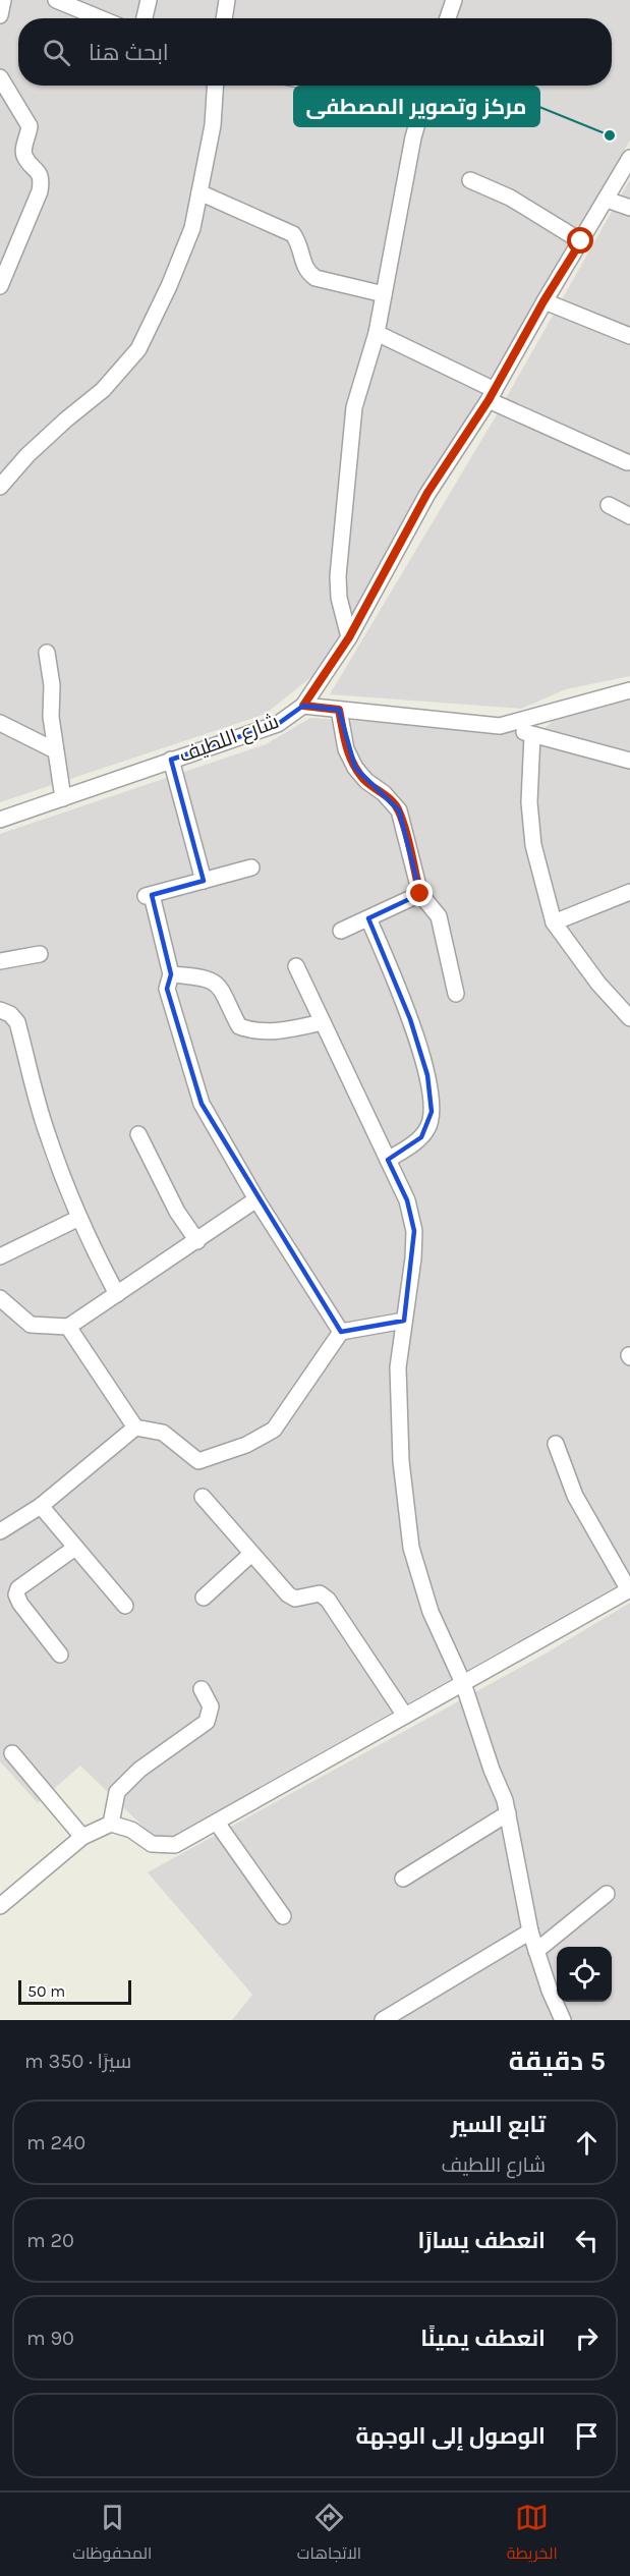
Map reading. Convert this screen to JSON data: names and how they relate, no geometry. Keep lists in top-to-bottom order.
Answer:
{
  "streets": {
    "street": ["شارع اللطيف"]
  },
  "places": ["مركز وتصوير المصطفى"],
  "scale_bar": "50 m",
  "page": {
    "search": "ابحث هنا",
    "scale": "50 m",
    "heading": ["5 دقيقة", "سيرًا · 350 m"],
    "list": [
      ["تابع السير", "شارع اللطيف", "240 m"],
      ["انعطف يسارًا", "20 m"],
      ["انعطف يمينًا", "90 m"],
      "الوصول إلى الوجهة"
    ],
    "nav": ["الخريطة", "الاتجاهات", "المحفوظات"]
  }
}
